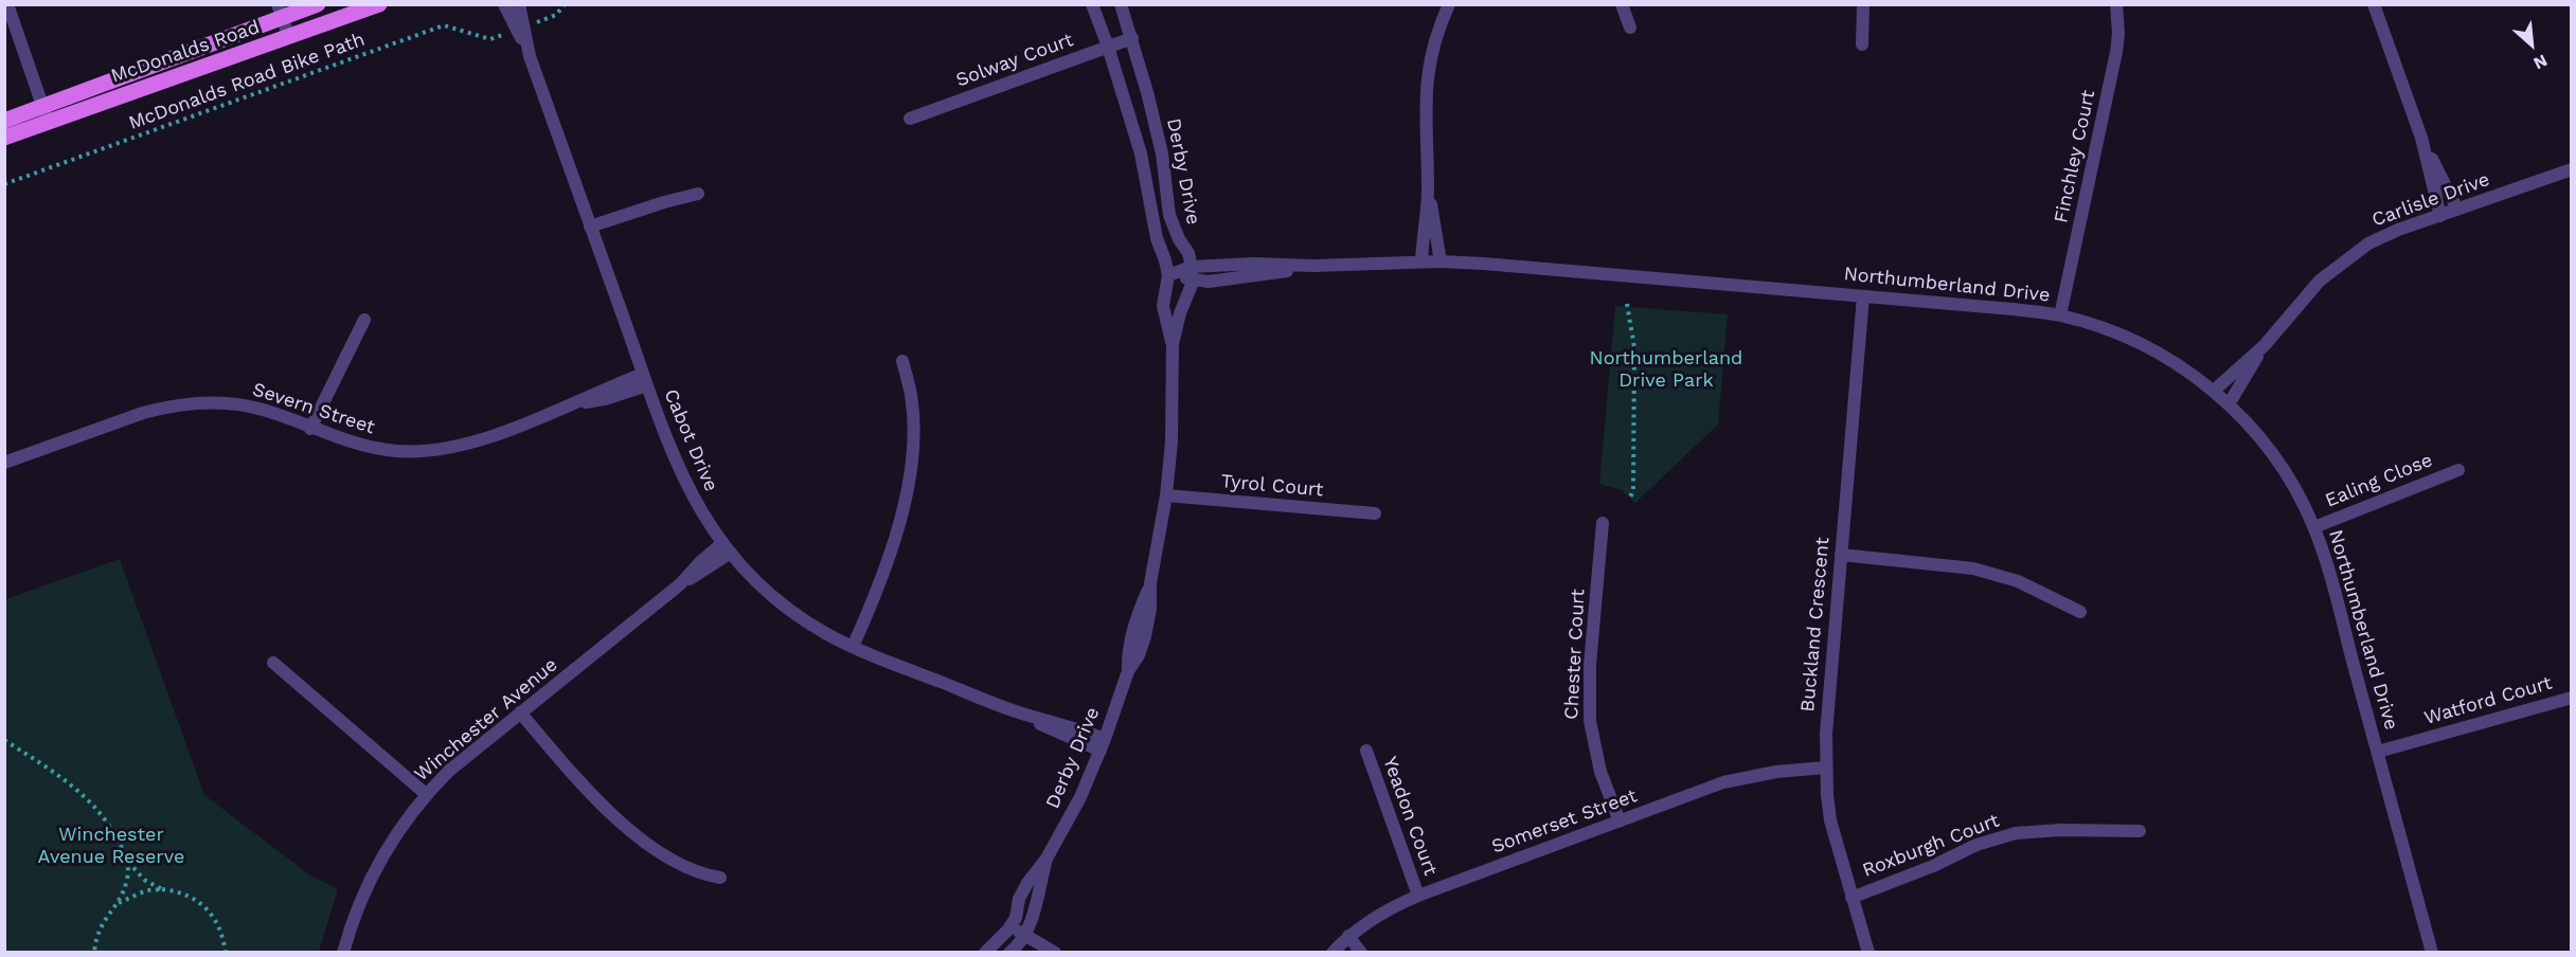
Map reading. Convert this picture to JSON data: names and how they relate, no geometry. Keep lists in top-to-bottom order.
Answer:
{
  "streets": {
    "main road": ["McDonalds Road"],
    "street": [
      "Solway Court",
      "Finchley Court",
      "Derby Drive",
      "Carlisle Drive",
      "Northumberland Drive",
      "Severn Street",
      "Cabot Drive",
      "Ealing Close",
      "Tyrol Court",
      "Buckland Crescent",
      "Chester Court",
      "Watford Court",
      "Winchester Avenue",
      "Yeadon Court",
      "Somerset Street",
      "Roxburgh Court"
    ],
    "path": ["McDonalds Road Bike Path"]
  },
  "crossings": [
    ["Solway Court", "Derby Drive"],
    ["Finchley Court", "Northumberland Drive"],
    ["Derby Drive", "Northumberland Drive"],
    ["Derby Drive", "Cabot Drive"],
    ["Derby Drive", "Tyrol Court"],
    ["Carlisle Drive", "Northumberland Drive"],
    ["Northumberland Drive", "Ealing Close"],
    ["Northumberland Drive", "Buckland Crescent"],
    ["Northumberland Drive", "Watford Court"],
    ["Severn Street", "Cabot Drive"],
    ["Cabot Drive", "Winchester Avenue"],
    ["Buckland Crescent", "Somerset Street"],
    ["Buckland Crescent", "Roxburgh Court"],
    ["Chester Court", "Somerset Street"],
    ["Yeadon Court", "Somerset Street"]
  ],
  "parks": ["Northumberland Drive Park", "Winchester Avenue Reserve"],
  "north": "bottom right"
}
